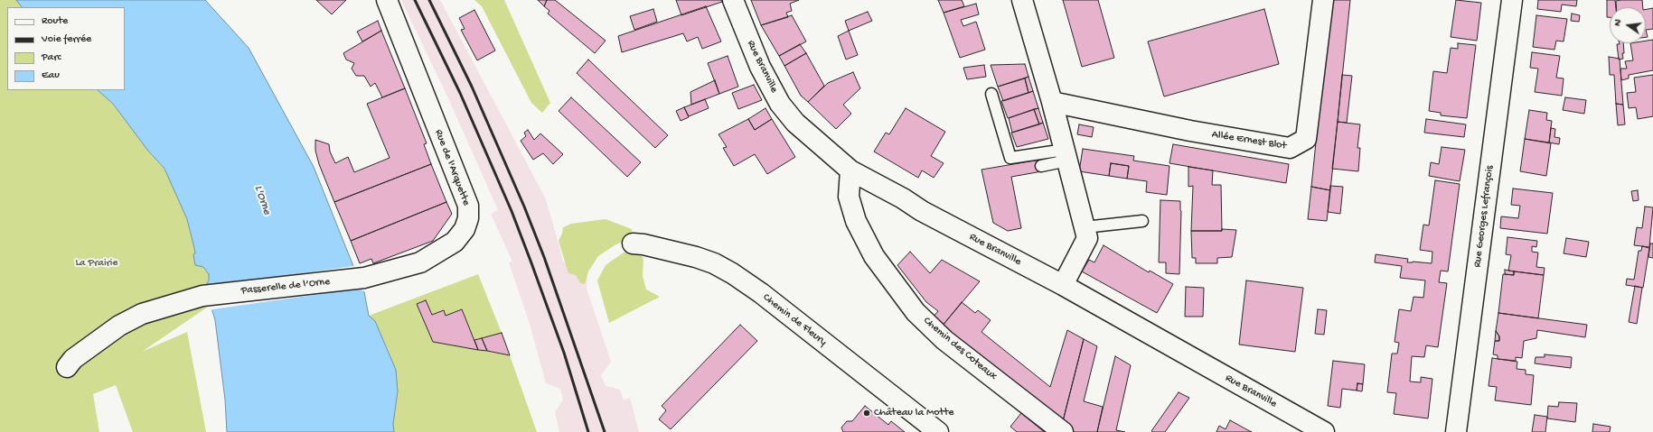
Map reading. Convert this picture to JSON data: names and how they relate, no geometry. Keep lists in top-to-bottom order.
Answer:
{
  "streets": {
    "street": [
      "Rue Branville",
      "Allée Ernest Blot",
      "Rue de l'Arquette",
      "Rue Georges Lefrançois",
      "Passerelle de l’Orne",
      "Chemin de Fleury",
      "Chemin des Coteaux"
    ]
  },
  "crossings": [
    ["Rue Branville", "Chemin des Coteaux"],
    ["Rue de l'Arquette", "Passerelle de l’Orne"]
  ],
  "water": ["L'Orne"],
  "parks": ["La Prairie"],
  "places": ["Château la Motte"],
  "legend": [
    "Route",
    "Voie ferrée",
    "Parc",
    "Eau"
  ],
  "north": "left"
}
